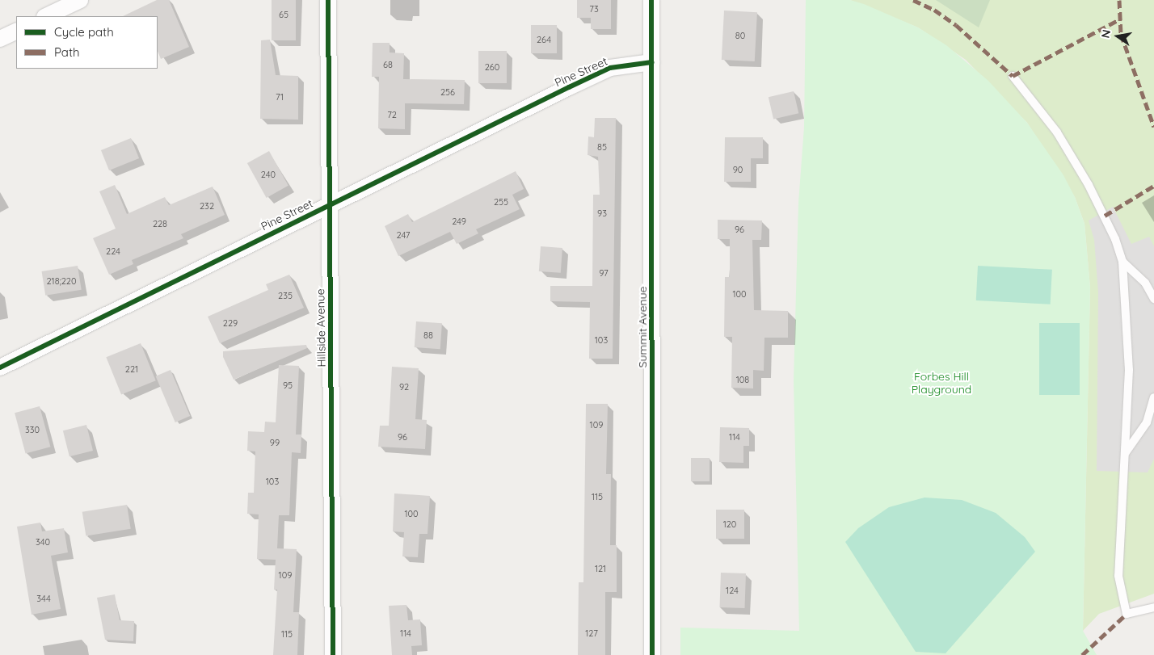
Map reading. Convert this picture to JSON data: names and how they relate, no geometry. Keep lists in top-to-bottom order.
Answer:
{
  "streets": {
    "street": ["Pine Street", "Summit Avenue", "Hillside Avenue"]
  },
  "crossings": [
    ["Pine Street", "Summit Avenue"],
    ["Pine Street", "Hillside Avenue"]
  ],
  "parks": ["Forbes Hill Playground"],
  "house_numbers": [
    "73",
    "65",
    "80",
    "264",
    "68",
    "260",
    "256",
    "71",
    "72",
    "85",
    "90",
    "240",
    "255",
    "232",
    "93",
    "249",
    "228",
    "96",
    "247",
    "224",
    "97",
    "218;220",
    "100",
    "235",
    "229",
    "88",
    "103",
    "221",
    "108",
    "95",
    "92",
    "109",
    "330",
    "96",
    "114",
    "99",
    "103",
    "115",
    "100",
    "120",
    "340",
    "121",
    "109",
    "124",
    "344",
    "114",
    "127",
    "115"
  ],
  "legend": ["Cycle path", "Path"],
  "north": "left"
}
